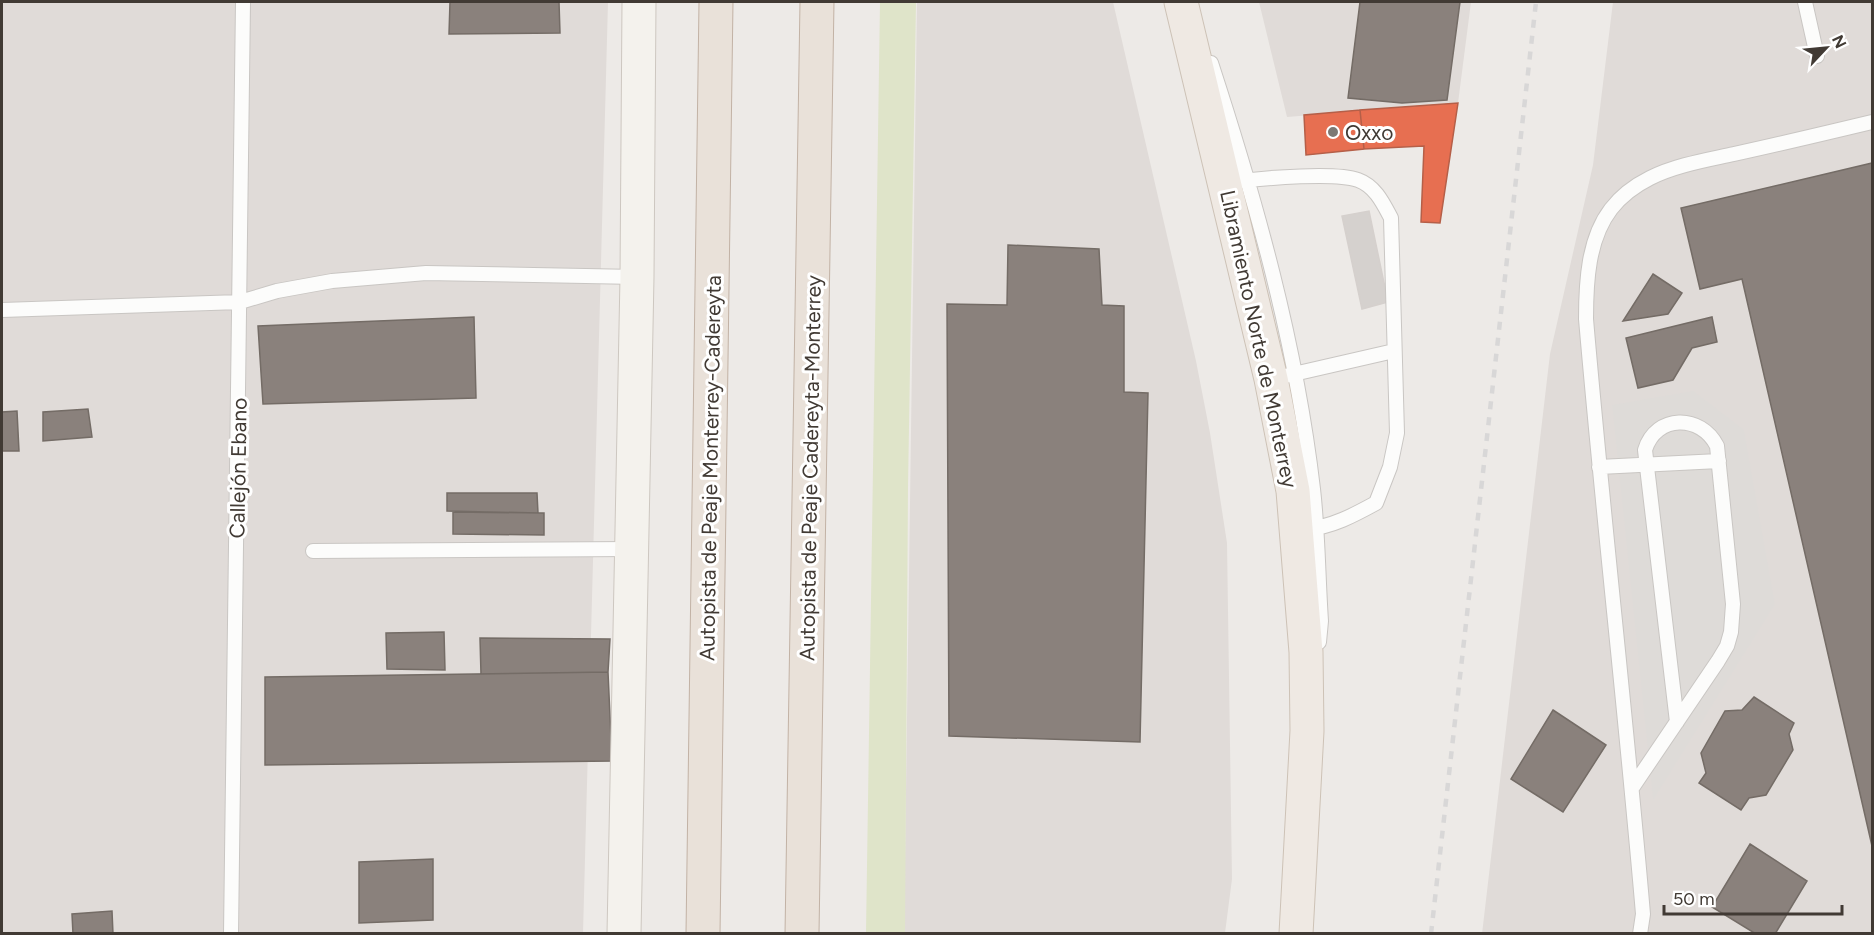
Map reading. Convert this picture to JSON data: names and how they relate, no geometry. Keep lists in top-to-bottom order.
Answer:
{
  "streets": {
    "highway": ["Autopista de Peaje Monterrey-Cadereyta", "Autopista de Peaje Cadereyta-Monterrey"],
    "main road": ["Libramiento Norte de Monterrey"],
    "lane": ["Callejón Ebano"]
  },
  "places": ["Oxxo"],
  "scale_bar": "50 m",
  "north": "top right"
}
